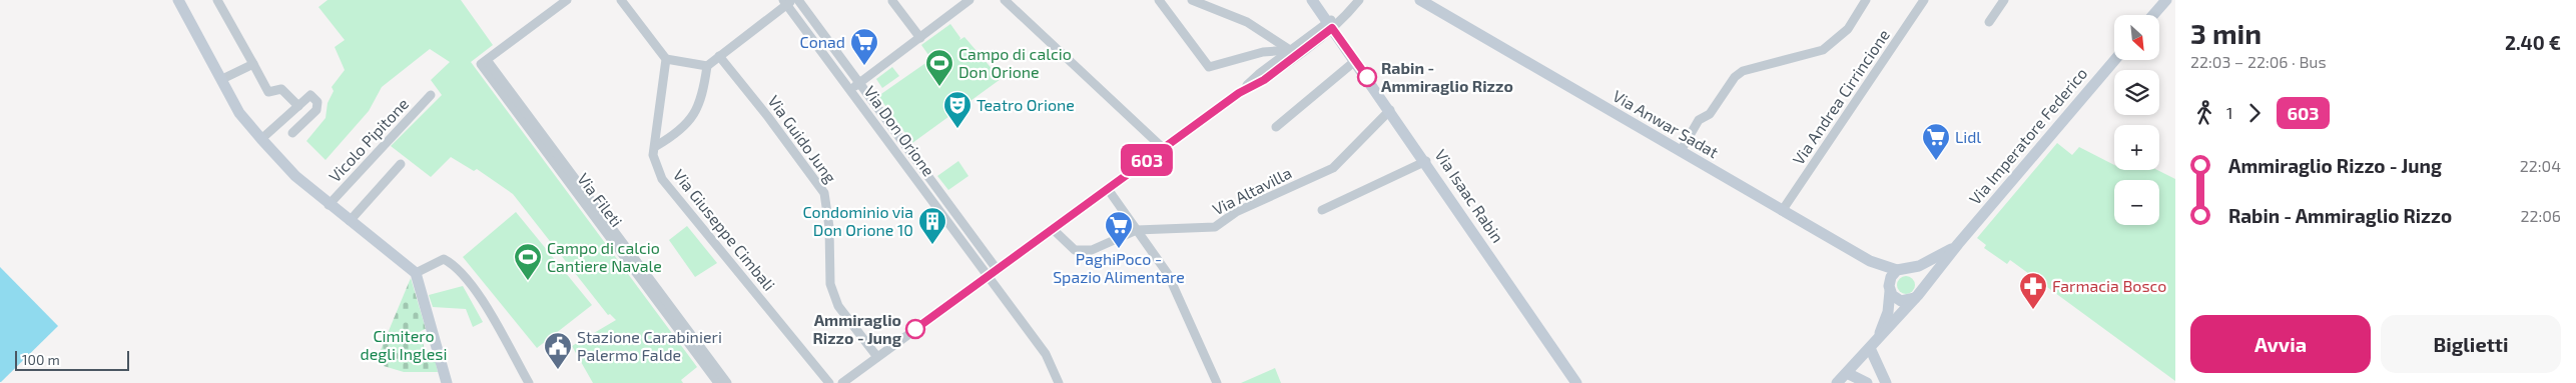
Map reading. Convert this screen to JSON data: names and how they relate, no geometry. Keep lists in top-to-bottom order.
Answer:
{
  "streets": {
    "street": [
      "Via Andrea Cirrincione",
      "Via Anwar Sadat",
      "Via Don Orione",
      "Via Imperatore Federico",
      "Via Guido Jung",
      "Vicolo Pipitone",
      "Via Altavilla",
      "Via Isaac Rabin",
      "Via Fileti",
      "Via Giuseppe Cimbali"
    ]
  },
  "crossings": [
    ["Via Andrea Cirrincione", "Via Anwar Sadat"],
    ["Via Altavilla", "Via Isaac Rabin"]
  ],
  "parks": ["Cimitero degli Inglesi"],
  "places": {
    "supermarket": ["Conad", "Lidl", "PaghiPoco - Spazio Alimentare"],
    "other": ["Rabin - Ammiraglio Rizzo", "Ammiraglio Rizzo - Jung"],
    "sports": ["Campo di calcio Don Orione", "Campo di calcio Cantiere Navale"],
    "theatre": ["Teatro Orione"],
    "building": ["Condominio via Don Orione 10"],
    "pharmacy": ["Farmacia Bosco"],
    "public building": ["Stazione Carabinieri Palermo Falde"]
  },
  "lines": ["bus line 603"],
  "scale_bar": "100 m",
  "north": "bottom right",
  "page": {
    "on_map": "603",
    "heading": ["3 min", "22:03 – 22:06 · Bus", "2.40 €"],
    "map_buttons": ["+", "−"],
    "legs": ["1", "603"],
    "list": [
      {
        "name": "Ammiraglio Rizzo - Jung",
        "value": "22:04"
      },
      {
        "name": "Rabin - Ammiraglio Rizzo",
        "value": "22:06"
      }
    ],
    "buttons": ["Avvia", "Biglietti"],
    "scale": "100 m"
  }
}
